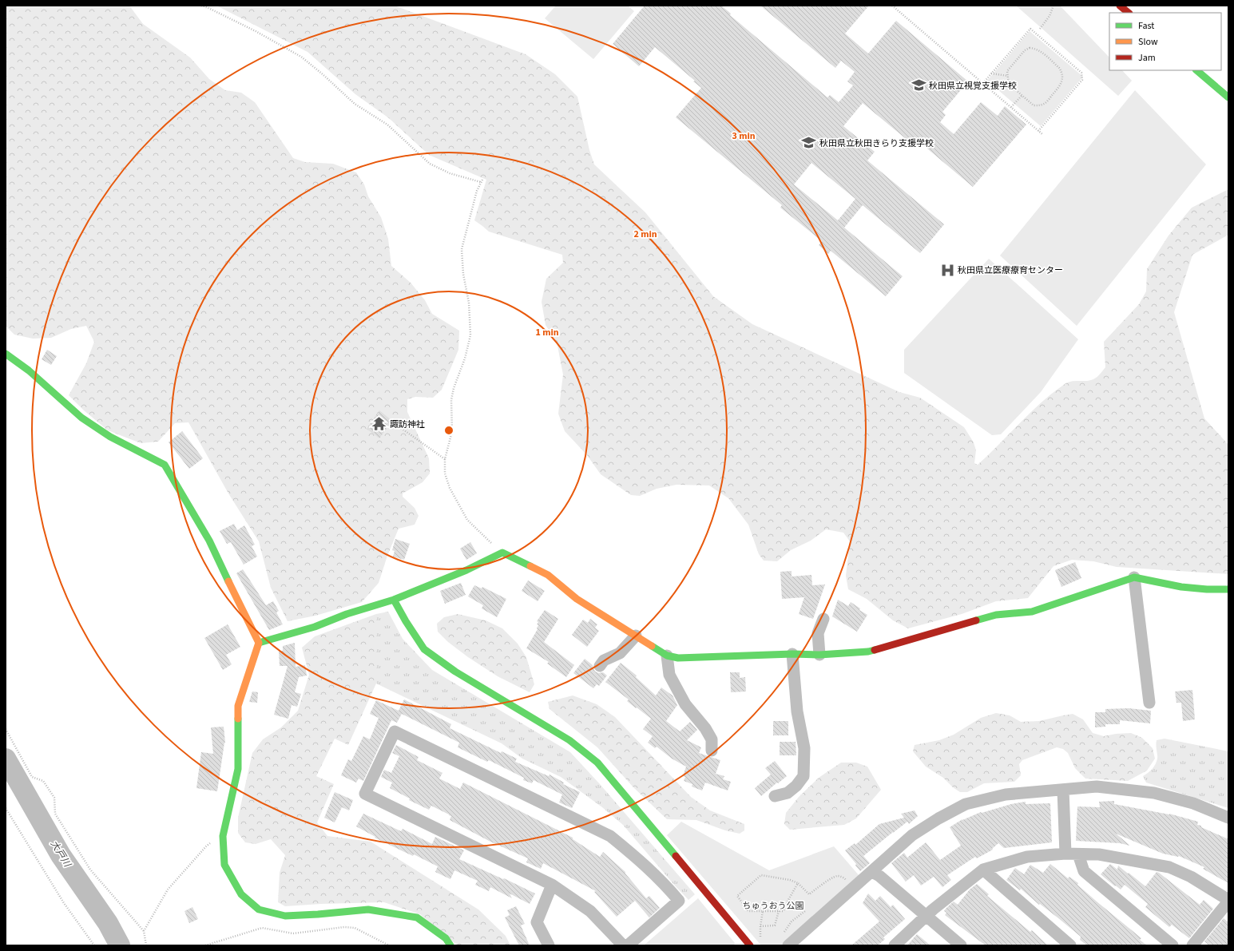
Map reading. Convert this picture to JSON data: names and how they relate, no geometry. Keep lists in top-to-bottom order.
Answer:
{
  "water": ["大戸川"],
  "parks": ["ちゅうおう公園"],
  "places": {
    "school or university": ["秋田県立視覚支援学校", "秋田県立秋田きらり支援学校"],
    "hospital": ["秋田県立医療療育センター"],
    "temple": ["諏訪神社"]
  },
  "legend": ["Fast", "Slow", "Jam"],
  "rings": ["3 min", "2 min", "1 min"]
}
